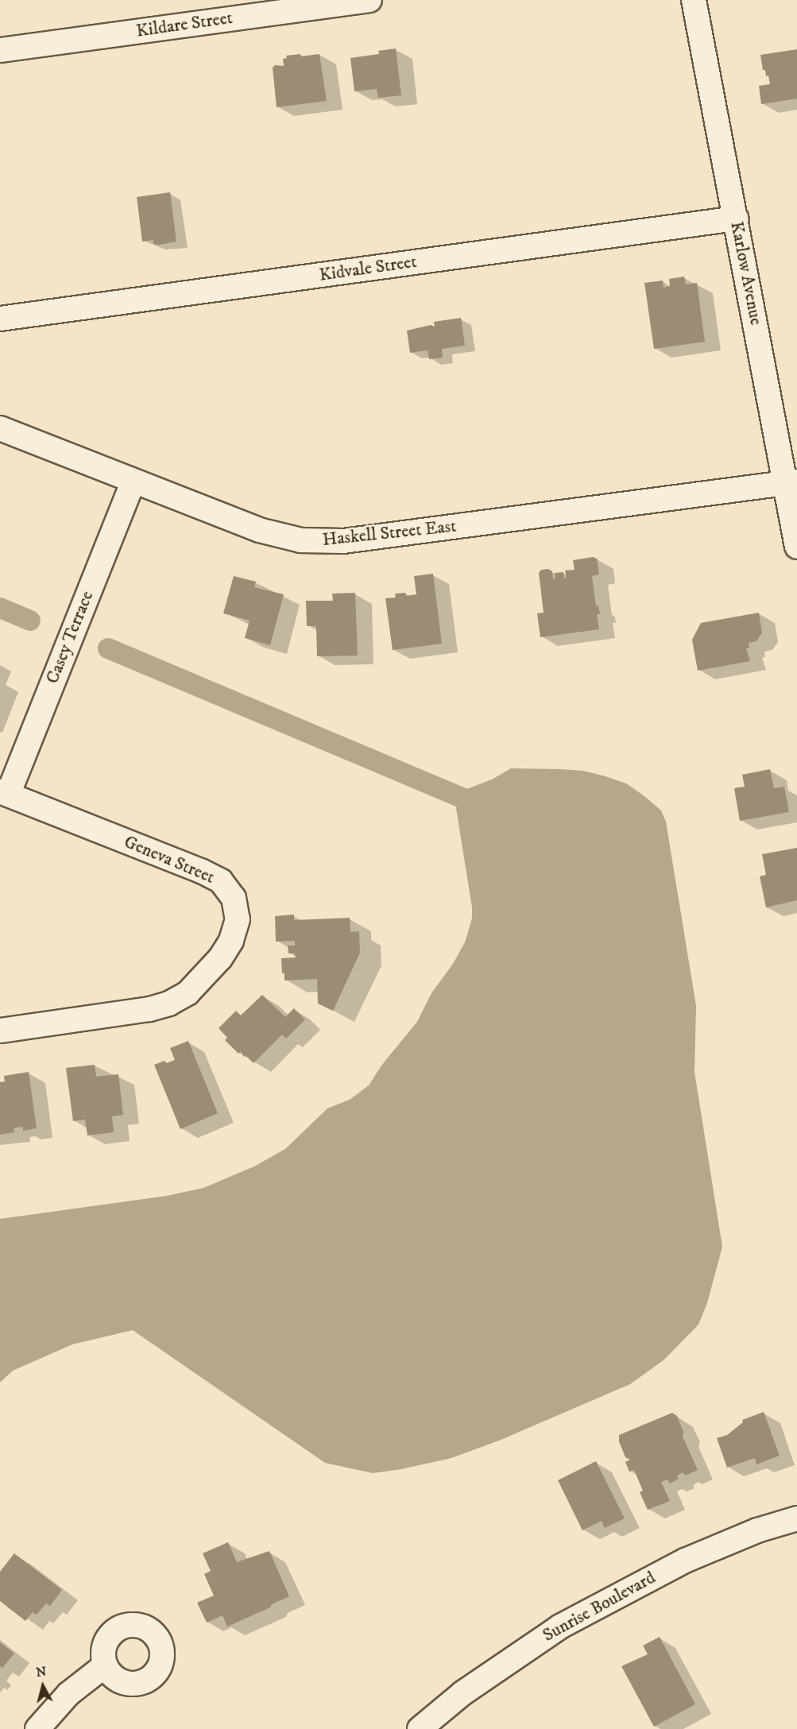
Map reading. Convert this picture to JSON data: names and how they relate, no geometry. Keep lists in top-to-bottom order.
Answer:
{
  "streets": {
    "street": [
      "Kildare Street",
      "Kidvale Street",
      "Karlow Avenue",
      "Haskell Street East",
      "Casey Terrace",
      "Geneva Street",
      "Sunrise Boulevard"
    ]
  },
  "crossings": [
    ["Kidvale Street", "Karlow Avenue"],
    ["Karlow Avenue", "Haskell Street East"],
    ["Haskell Street East", "Casey Terrace"],
    ["Casey Terrace", "Geneva Street"]
  ],
  "north": "top"
}
